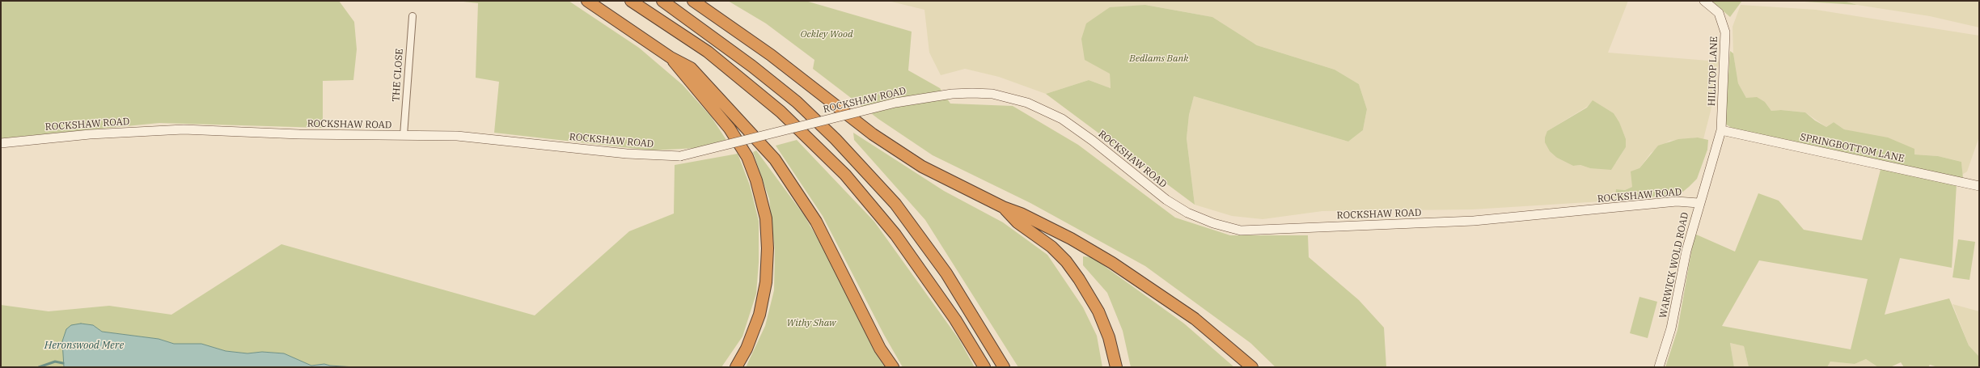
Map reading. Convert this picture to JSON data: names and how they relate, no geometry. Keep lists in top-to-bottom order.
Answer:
{
  "streets": {
    "street": [
      "HILLTOP LANE",
      "THE CLOSE",
      "ROCKSHAW ROAD",
      "SPRINGBOTTOM LANE",
      "WARWICK WOLD ROAD"
    ]
  },
  "crossings": [
    ["HILLTOP LANE", "SPRINGBOTTOM LANE"],
    ["HILLTOP LANE", "WARWICK WOLD ROAD"],
    ["THE CLOSE", "ROCKSHAW ROAD"],
    ["ROCKSHAW ROAD", "WARWICK WOLD ROAD"],
    ["SPRINGBOTTOM LANE", "WARWICK WOLD ROAD"]
  ],
  "water": ["Heronswood Mere"],
  "parks": ["Ockley Wood", "Bedlams Bank", "Withy Shaw"]
}
